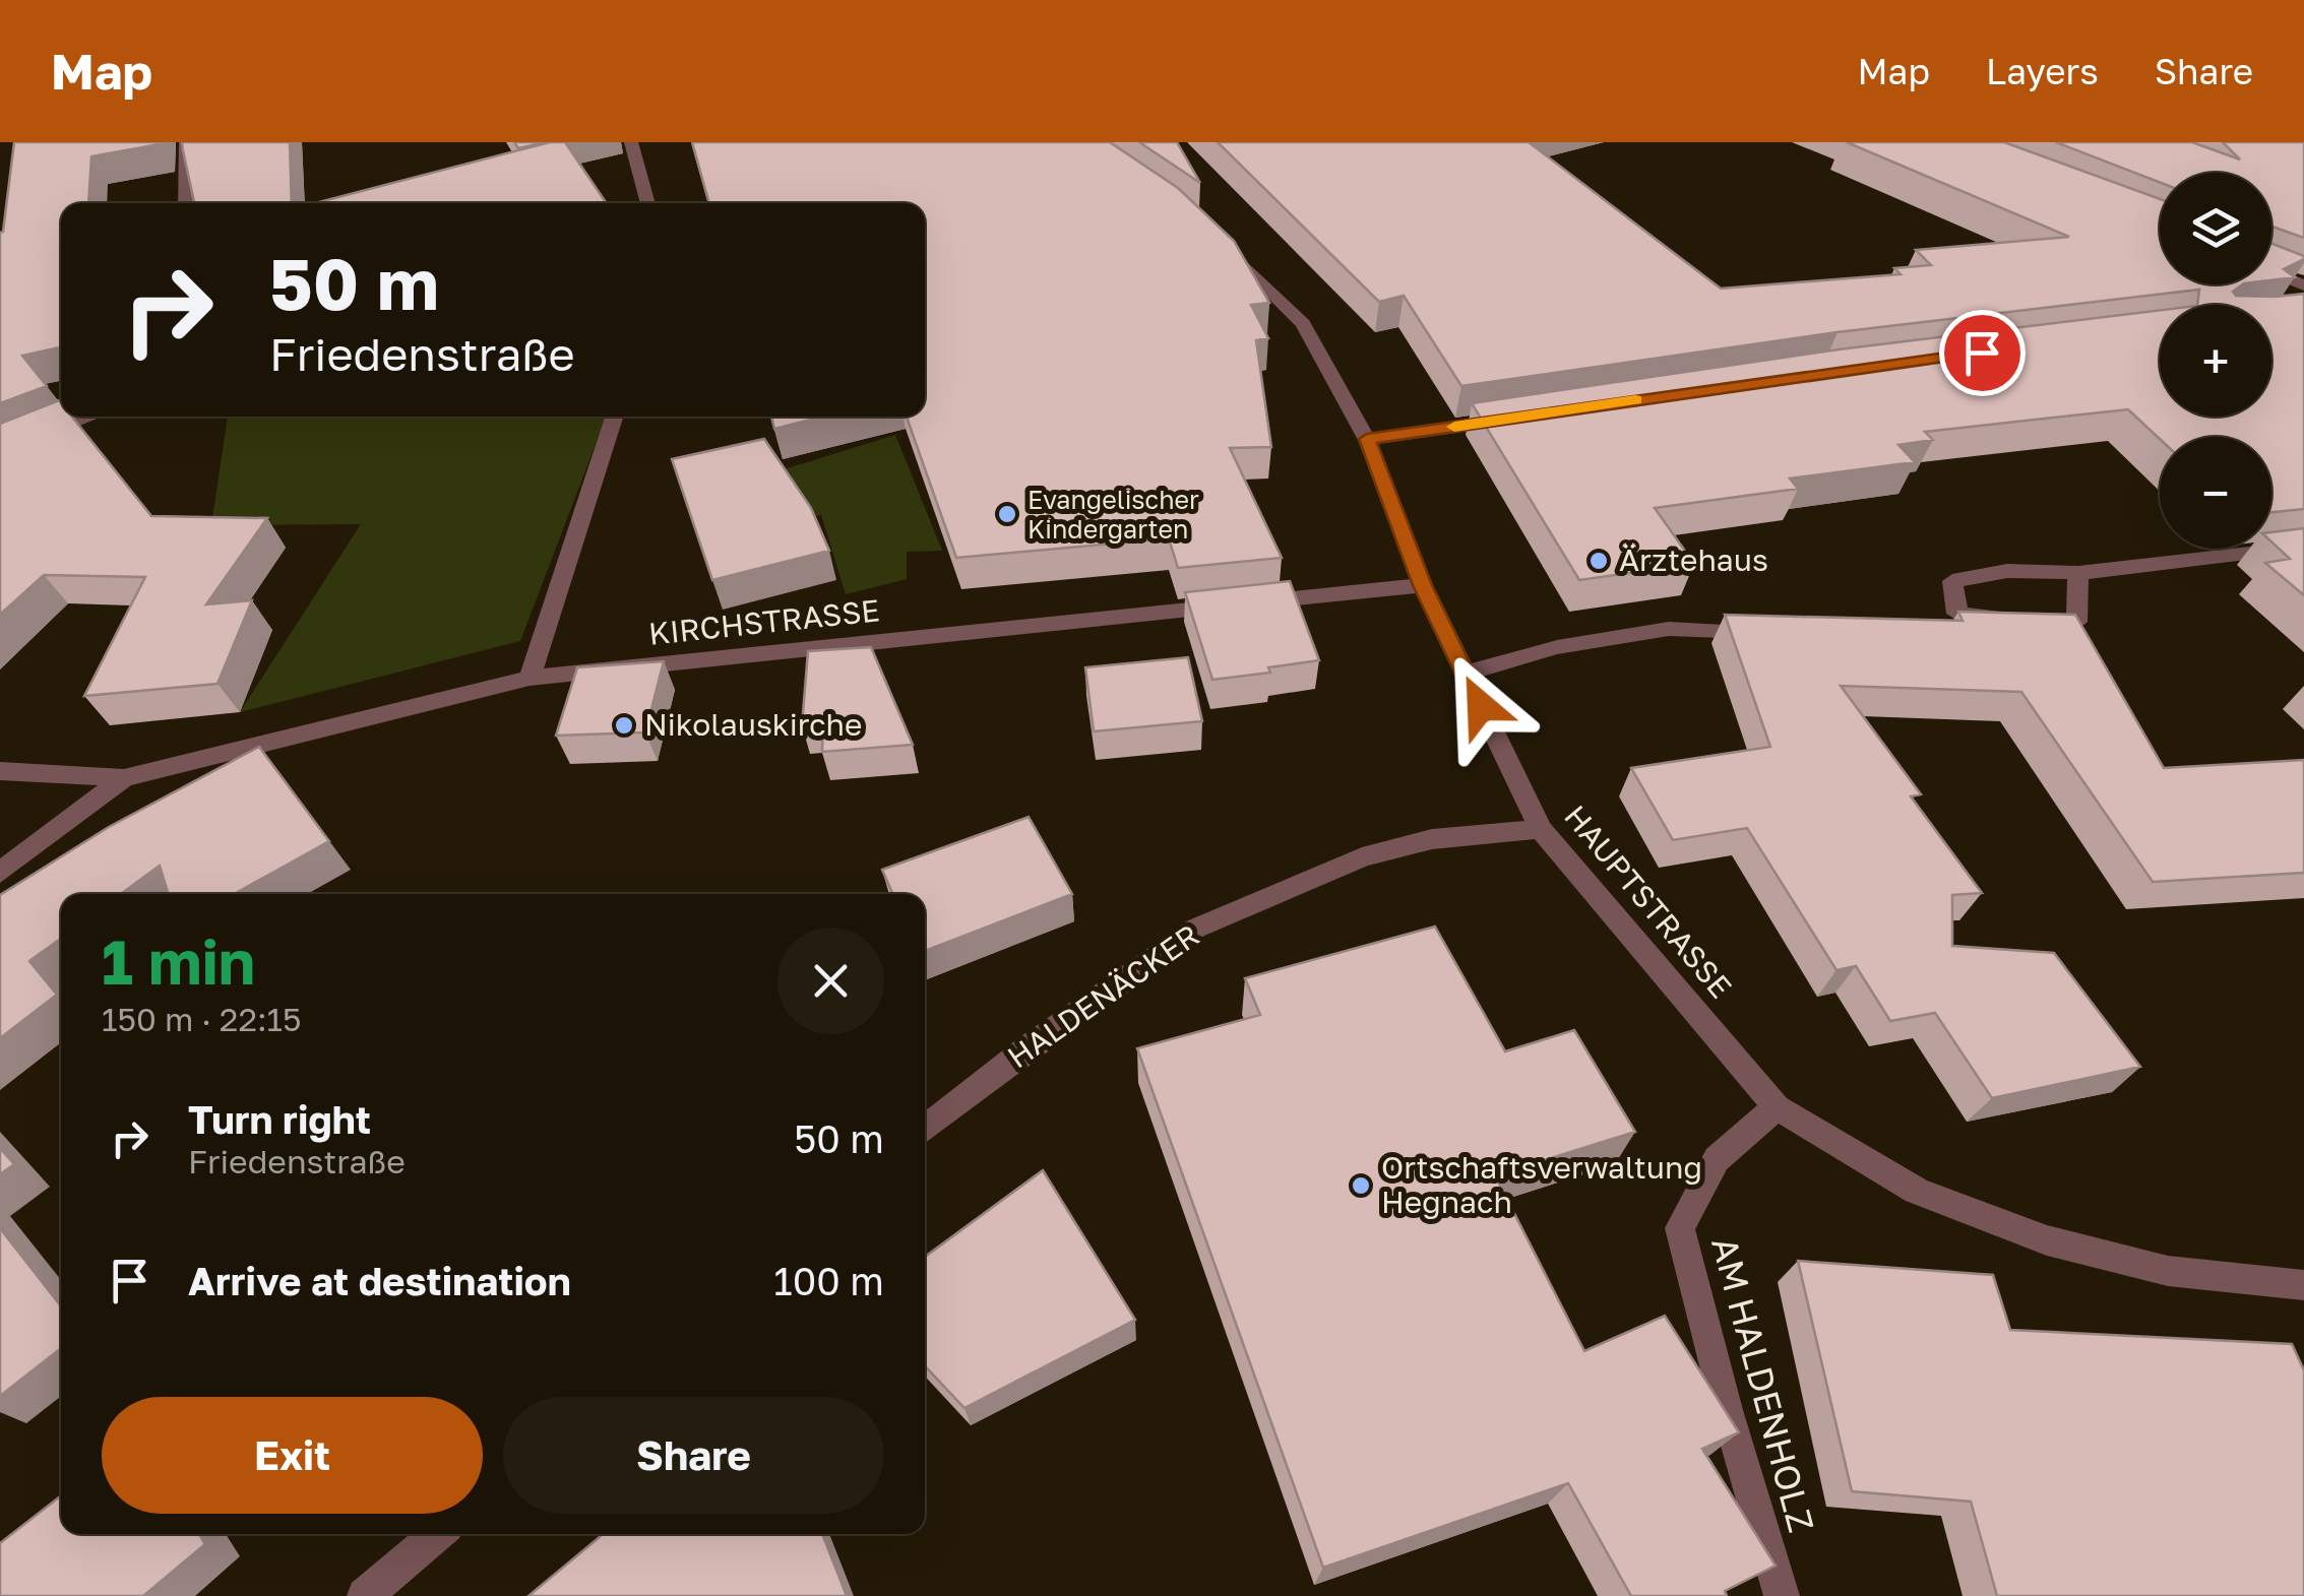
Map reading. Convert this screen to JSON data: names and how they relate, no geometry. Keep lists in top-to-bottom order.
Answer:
{
  "streets": {
    "street": [
      "KIRCHSTRASSE",
      "HAUPTSTRASSE",
      "HALDENÄCKER",
      "AM HALDENHOLZ"
    ]
  },
  "crossings": [
    ["KIRCHSTRASSE", "HAUPTSTRASSE"],
    ["HAUPTSTRASSE", "HALDENÄCKER"],
    ["HAUPTSTRASSE", "AM HALDENHOLZ"]
  ],
  "places": [
    "Evangelischer Kindergarten",
    "Ärztehaus",
    "Nikolauskirche",
    "Ortschaftsverwaltung Hegnach"
  ],
  "page": {
    "header": "Map",
    "nav": ["Map", "Layers", "Share"],
    "map_buttons": ["+", "−"],
    "turn": ["50 m", "Friedenstraße"],
    "heading": ["1 min", "150 m · 22:15"],
    "list": [
      {
        "name": "Turn right",
        "note": "Friedenstraße",
        "value": "50 m"
      },
      {
        "name": "Arrive at destination",
        "value": "100 m"
      }
    ],
    "buttons": ["Exit", "Share"]
  }
}
